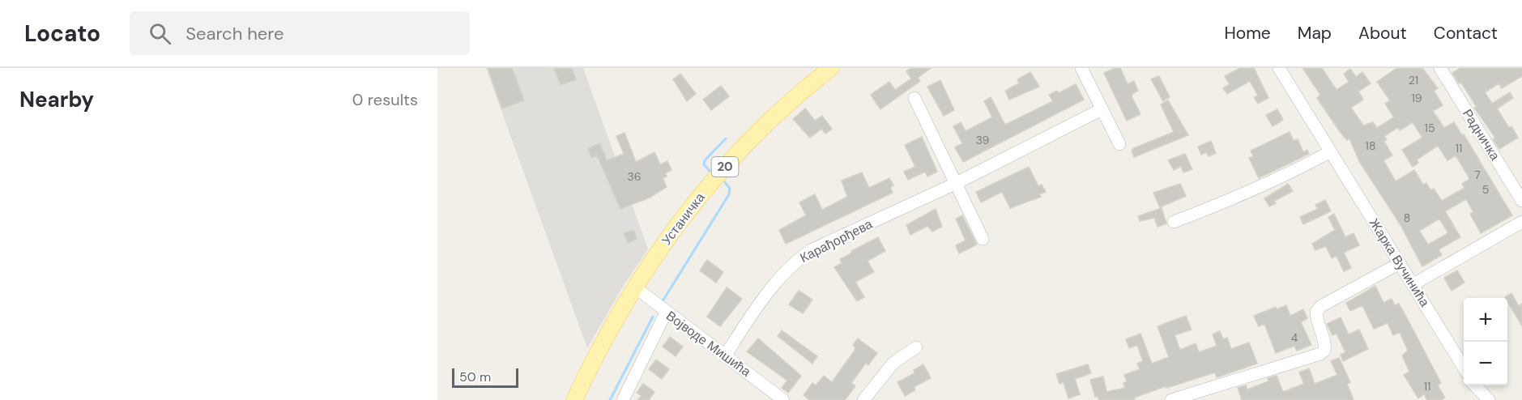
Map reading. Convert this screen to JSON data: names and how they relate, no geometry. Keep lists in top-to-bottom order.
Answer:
{
  "streets": {
    "main road": ["20", "Устаничка"],
    "street": [
      "Радничка",
      "Карађорђева",
      "Жарка Вучинића",
      "Војводе Мишића"
    ]
  },
  "crossings": [
    ["Устаничка", "Војводе Мишића"],
    ["Карађорђева", "Војводе Мишића"]
  ],
  "house_numbers": [
    "21",
    "19",
    "15",
    "39",
    "18",
    "11",
    "7",
    "36",
    "5",
    "8",
    "4",
    "11"
  ],
  "scale_bar": "50 m",
  "page": {
    "header": "Locato",
    "search": "Search here",
    "nav": [
      "Home",
      "Map",
      "About",
      "Contact"
    ],
    "heading": ["Nearby", "0 results"],
    "map_buttons": ["+", "−"],
    "scale": "50 m"
  }
}
